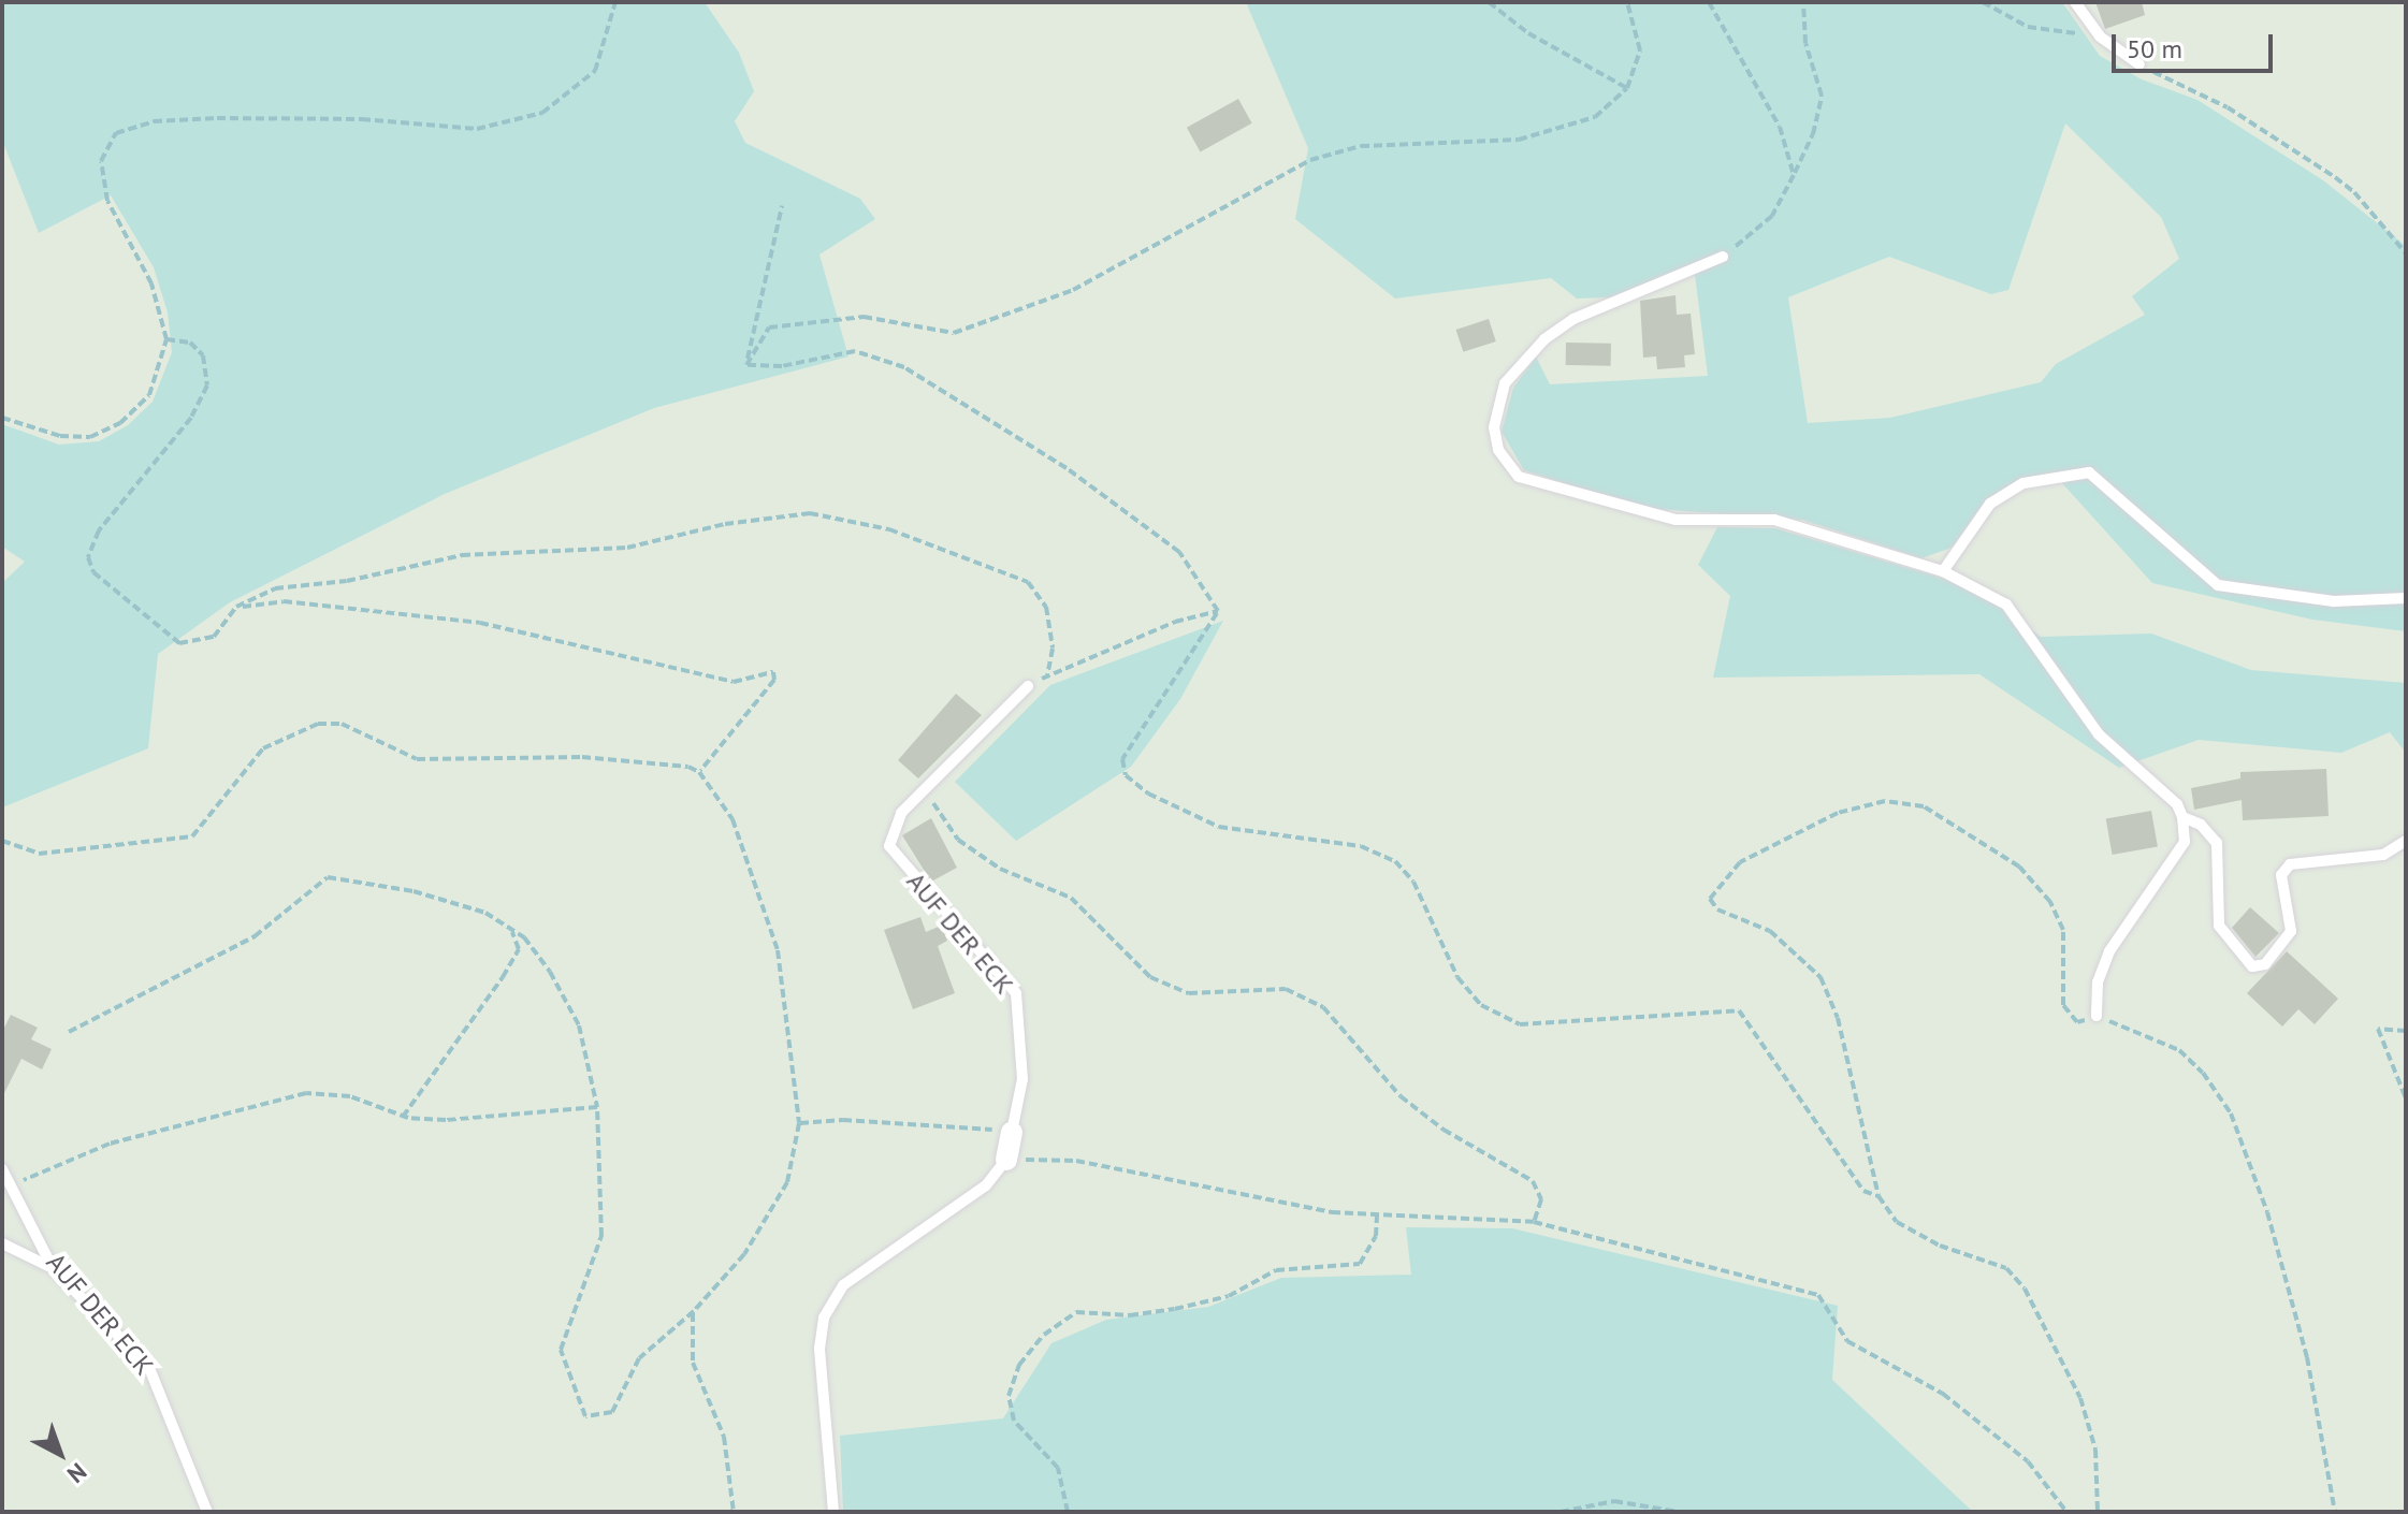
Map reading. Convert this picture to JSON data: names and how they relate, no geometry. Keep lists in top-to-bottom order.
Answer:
{
  "streets": {
    "street": ["AUF DER ECK"]
  },
  "scale_bar": "50 m",
  "north": "bottom right"
}
